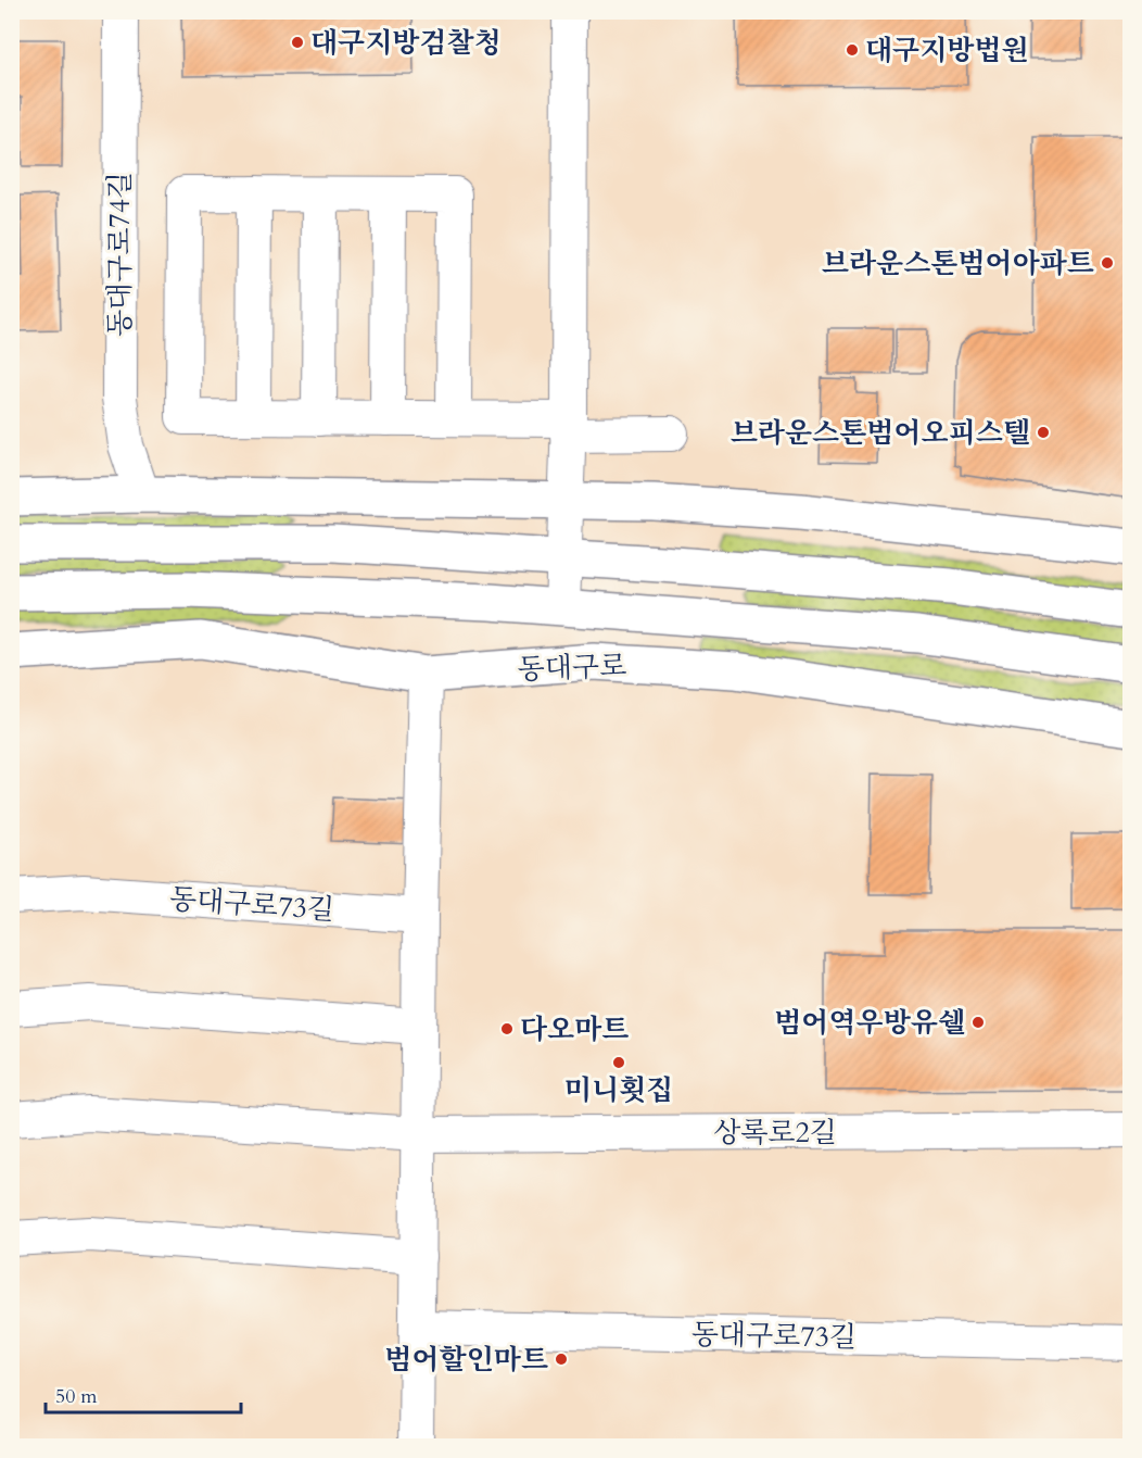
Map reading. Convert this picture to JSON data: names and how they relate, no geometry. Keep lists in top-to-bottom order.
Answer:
{
  "streets": {
    "main road": ["동대구로"],
    "street": ["동대구로74길", "동대구로73길", "상록로2길"]
  },
  "places": [
    "대구지방검찰청",
    "대구지방법원",
    "브라운스톤범어아파트",
    "브라운스톤범어오피스텔",
    "범어역우방유쉘",
    "다오마트",
    "미니횟집",
    "범어할인마트"
  ],
  "scale_bar": "50 m"
}
